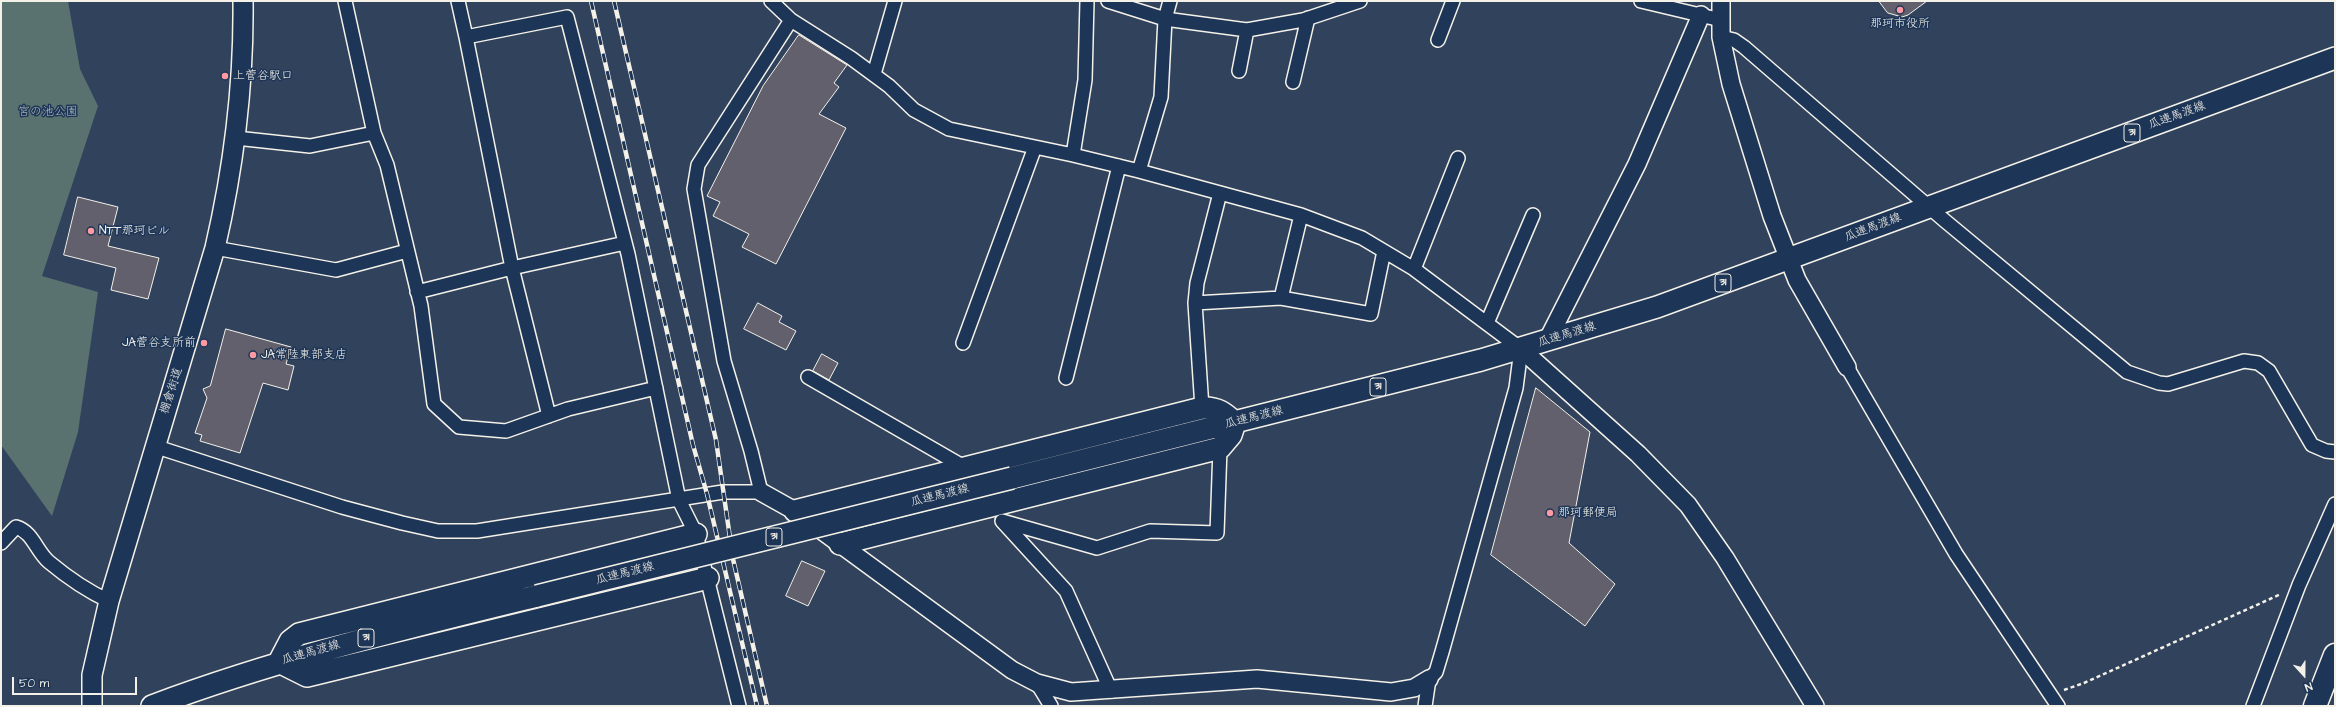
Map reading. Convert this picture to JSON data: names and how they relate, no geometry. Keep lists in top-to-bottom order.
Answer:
{
  "streets": {
    "main road": ["瓜連馬渡線", "31", "棚倉街道"]
  },
  "parks": ["宮の池公園"],
  "places": [
    "那珂市役所",
    "上菅谷駅口",
    "NTT那珂ビル",
    "JA菅谷支所前",
    "JA常陸東部支店",
    "那珂郵便局"
  ],
  "scale_bar": "50 m",
  "north": "bottom"
}
